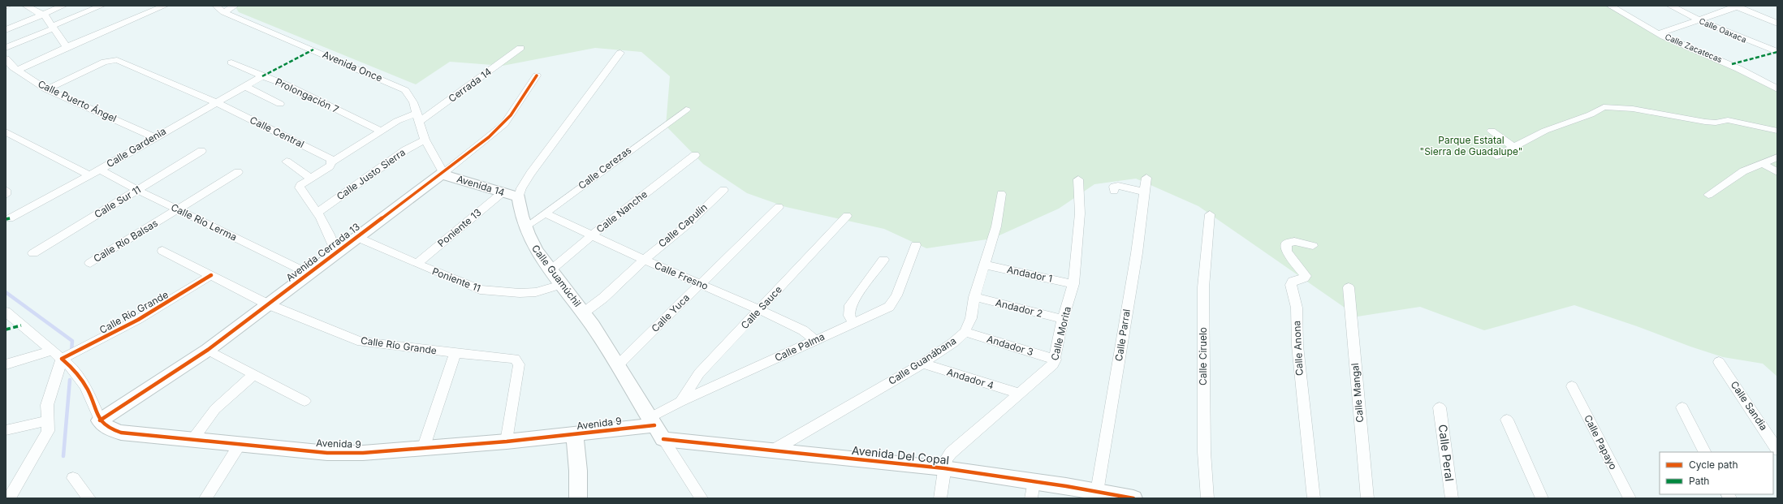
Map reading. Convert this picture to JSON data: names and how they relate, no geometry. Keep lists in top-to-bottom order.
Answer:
{
  "streets": {
    "street": [
      "Calle Oaxaca",
      "Calle Zacatecas",
      "Avenida Once",
      "Cerrada 14",
      "Prolongación 7",
      "Calle Puerto Ángel",
      "Calle Central",
      "Calle Gardenia",
      "Calle Cerezas",
      "Calle Justo Sierra",
      "Avenida 14",
      "Calle Sur 11",
      "Calle Nanche",
      "Calle Río Lerma",
      "Calle Capulín",
      "Poniente 13",
      "Calle Río Balsas",
      "Avenida Cerrada 13",
      "Andador 1",
      "Calle Guamúchil",
      "Calle Fresno",
      "Poniente 11",
      "Calle Sauce",
      "Andador 2",
      "Calle Río Grande",
      "Calle Yuca",
      "Calle Morita",
      "Calle Parral",
      "Andador 3",
      "Calle Palma",
      "Calle Anona",
      "Calle Ciruelo",
      "Calle Guanábana",
      "Andador 4",
      "Calle Mangal",
      "Calle Sandia",
      "Avenida 9",
      "Calle Papayo",
      "Calle Peral",
      "Avenida Del Copal"
    ]
  },
  "crossings": [
    ["Avenida Once", "Cerrada 14"],
    ["Avenida Once", "Calle Justo Sierra"],
    ["Avenida Once", "Avenida 14"],
    ["Avenida Once", "Avenida Cerrada 13"],
    ["Cerrada 14", "Prolongación 7"],
    ["Cerrada 14", "Calle Central"],
    ["Prolongación 7", "Calle Gardenia"],
    ["Calle Puerto Ángel", "Calle Central"],
    ["Calle Puerto Ángel", "Calle Gardenia"],
    ["Calle Central", "Calle Gardenia"],
    ["Calle Gardenia", "Calle Río Lerma"],
    ["Calle Cerezas", "Calle Guamúchil"],
    ["Calle Cerezas", "Calle Fresno"],
    ["Avenida 14", "Poniente 13"],
    ["Avenida 14", "Avenida Cerrada 13"],
    ["Avenida 14", "Calle Guamúchil"],
    ["Calle Sur 11", "Calle Río Lerma"],
    ["Calle Nanche", "Calle Guamúchil"],
    ["Calle Nanche", "Calle Fresno"],
    ["Calle Río Lerma", "Calle Río Balsas"],
    ["Calle Río Lerma", "Avenida Cerrada 13"],
    ["Calle Capulín", "Calle Guamúchil"],
    ["Calle Capulín", "Calle Fresno"],
    ["Poniente 13", "Poniente 11"],
    ["Avenida Cerrada 13", "Poniente 11"],
    ["Avenida Cerrada 13", "Calle Río Grande"],
    ["Avenida Cerrada 13", "Avenida 9"],
    ["Andador 1", "Calle Morita"],
    ["Andador 1", "Calle Guanábana"],
    ["Calle Guamúchil", "Poniente 11"],
    ["Calle Guamúchil", "Calle Yuca"],
    ["Calle Guamúchil", "Calle Palma"],
    ["Calle Guamúchil", "Avenida 9"],
    ["Calle Guamúchil", "Avenida Del Copal"],
    ["Calle Fresno", "Calle Sauce"],
    ["Calle Fresno", "Calle Yuca"],
    ["Calle Fresno", "Calle Palma"],
    ["Calle Sauce", "Calle Palma"],
    ["Andador 2", "Calle Morita"],
    ["Andador 2", "Calle Guanábana"],
    ["Calle Río Grande", "Avenida 9"],
    ["Calle Morita", "Andador 3"],
    ["Calle Morita", "Andador 4"],
    ["Calle Morita", "Avenida Del Copal"],
    ["Calle Parral", "Avenida Del Copal"],
    ["Andador 3", "Calle Guanábana"],
    ["Calle Palma", "Avenida 9"],
    ["Calle Palma", "Avenida Del Copal"],
    ["Calle Guanábana", "Andador 4"],
    ["Calle Guanábana", "Avenida Del Copal"],
    ["Avenida 9", "Avenida Del Copal"]
  ],
  "parks": ["Parque Estatal \"Sierra de Guadalupe\""],
  "legend": ["Cycle path", "Path"]
}
